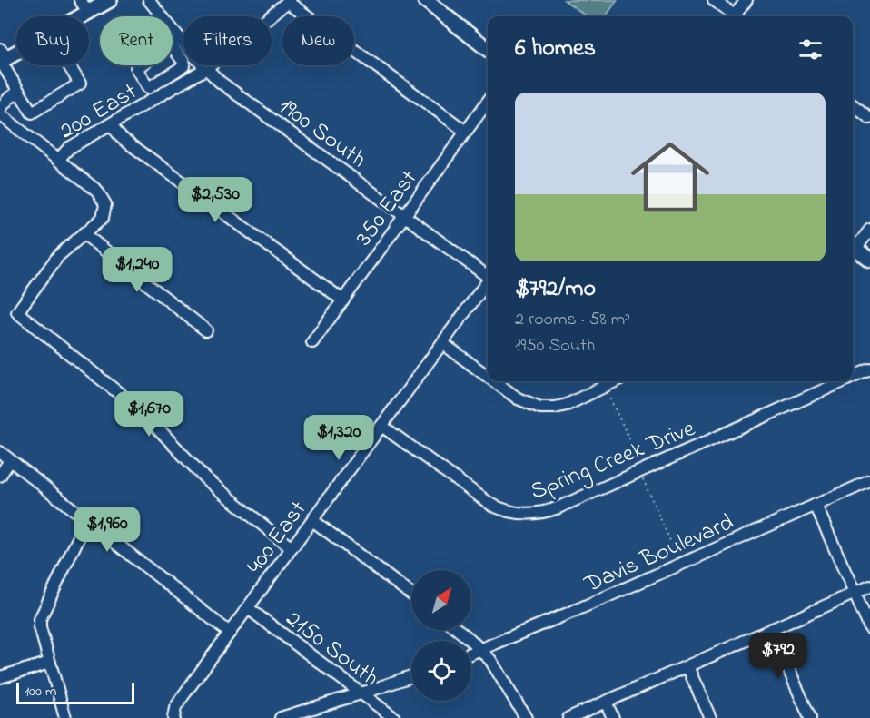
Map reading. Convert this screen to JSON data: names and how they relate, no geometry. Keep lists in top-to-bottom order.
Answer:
{
  "streets": {
    "street": [
      "200 East",
      "1900 South",
      "350 East",
      "Spring Creek Drive",
      "400 East",
      "Davis Boulevard",
      "2150 South"
    ]
  },
  "crossings": [
    ["200 East", "1900 South"],
    ["1900 South", "350 East"],
    ["Spring Creek Drive", "400 East"],
    ["400 East", "2150 South"]
  ],
  "scale_bar": "100 m",
  "north": "top right",
  "page": {
    "chip": [
      "Buy",
      "Rent",
      "Filters",
      "New"
    ],
    "heading": "6 homes",
    "list": [
      {
        "name": "$792/mo",
        "note": "2 rooms · 58 m² · 1950 South"
      }
    ],
    "price": [
      "$2,530",
      "$1,240",
      "$1,670",
      "$1,320",
      "$1,960",
      "$792"
    ],
    "scale": "100 m"
  }
}
